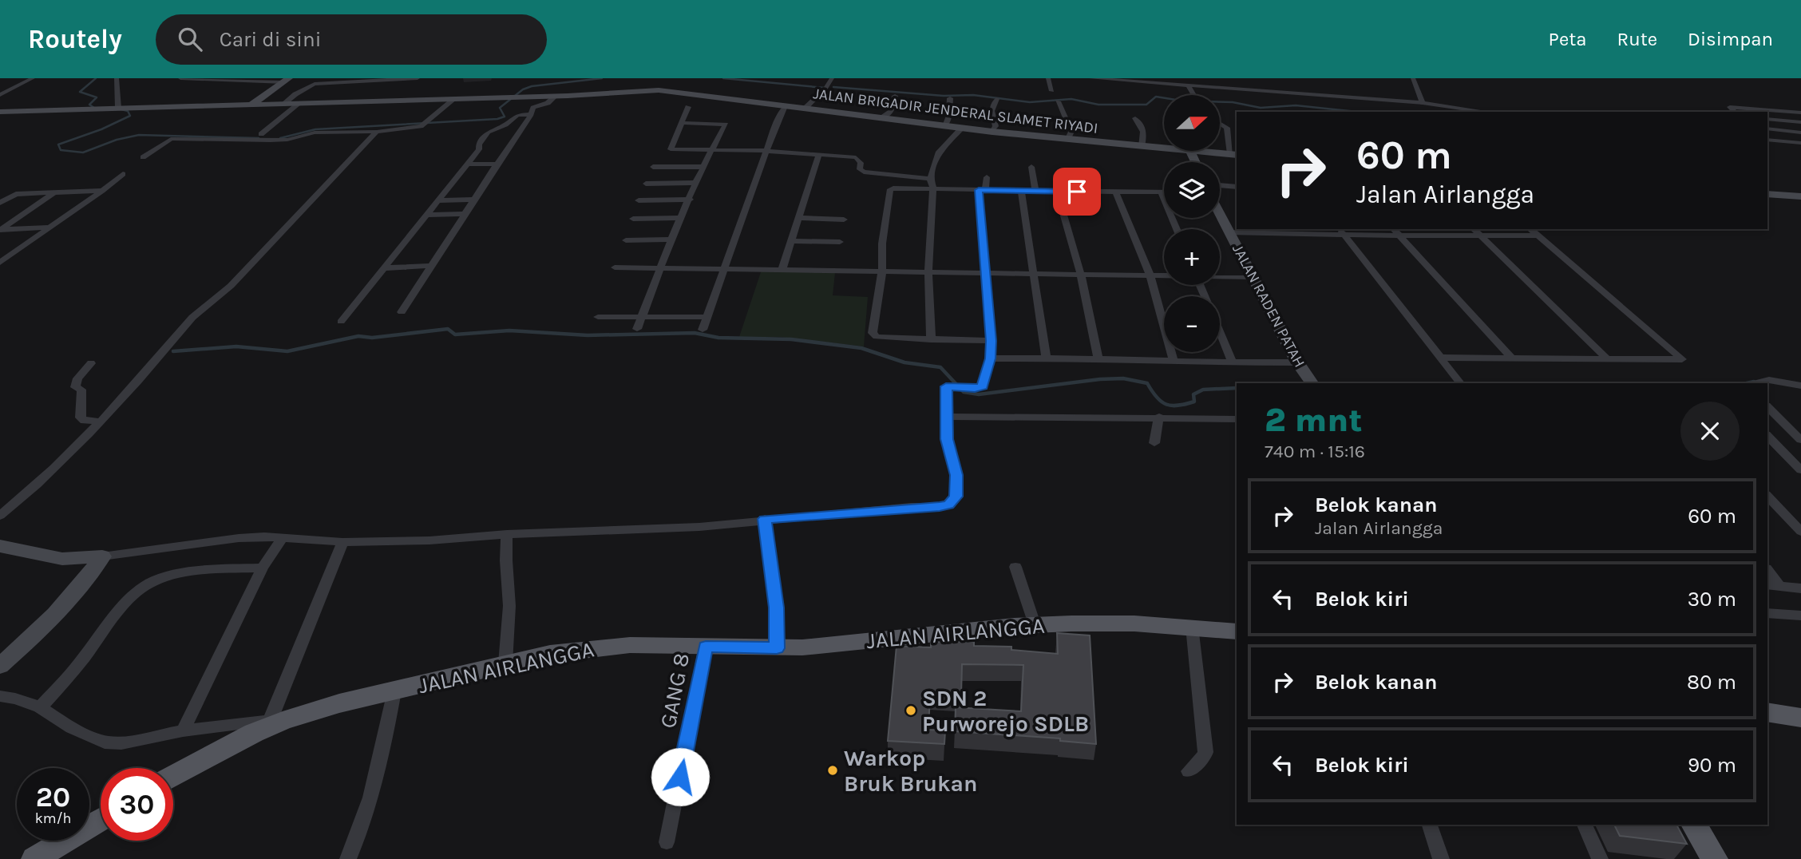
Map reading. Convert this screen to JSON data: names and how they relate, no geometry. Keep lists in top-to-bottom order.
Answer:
{
  "streets": {
    "main road": ["JALAN BRIGADIR JENDERAL SLAMET RIYADI", "JALAN RADEN PATAH", "JALAN AIRLANGGA"],
    "street": ["GANG 8"]
  },
  "crossings": [
    ["JALAN AIRLANGGA", "GANG 8"]
  ],
  "places": ["SDN 2 Purworejo SDLB", "Warkop Bruk Brukan"],
  "north": "right",
  "page": {
    "header": "Routely",
    "search": "Cari di sini",
    "nav": ["Peta", "Rute", "Disimpan"],
    "map_buttons": ["+", "−"],
    "turn": ["60 m", "Jalan Airlangga"],
    "heading": ["2 mnt", "740 m · 15:16"],
    "list": [
      {
        "name": "Belok kanan",
        "note": "Jalan Airlangga",
        "value": "60 m"
      },
      {
        "name": "Belok kiri",
        "value": "30 m"
      },
      {
        "name": "Belok kanan",
        "value": "80 m"
      },
      {
        "name": "Belok kiri",
        "value": "90 m"
      }
    ],
    "speed": "20 km/h",
    "limit": "30"
  }
}
